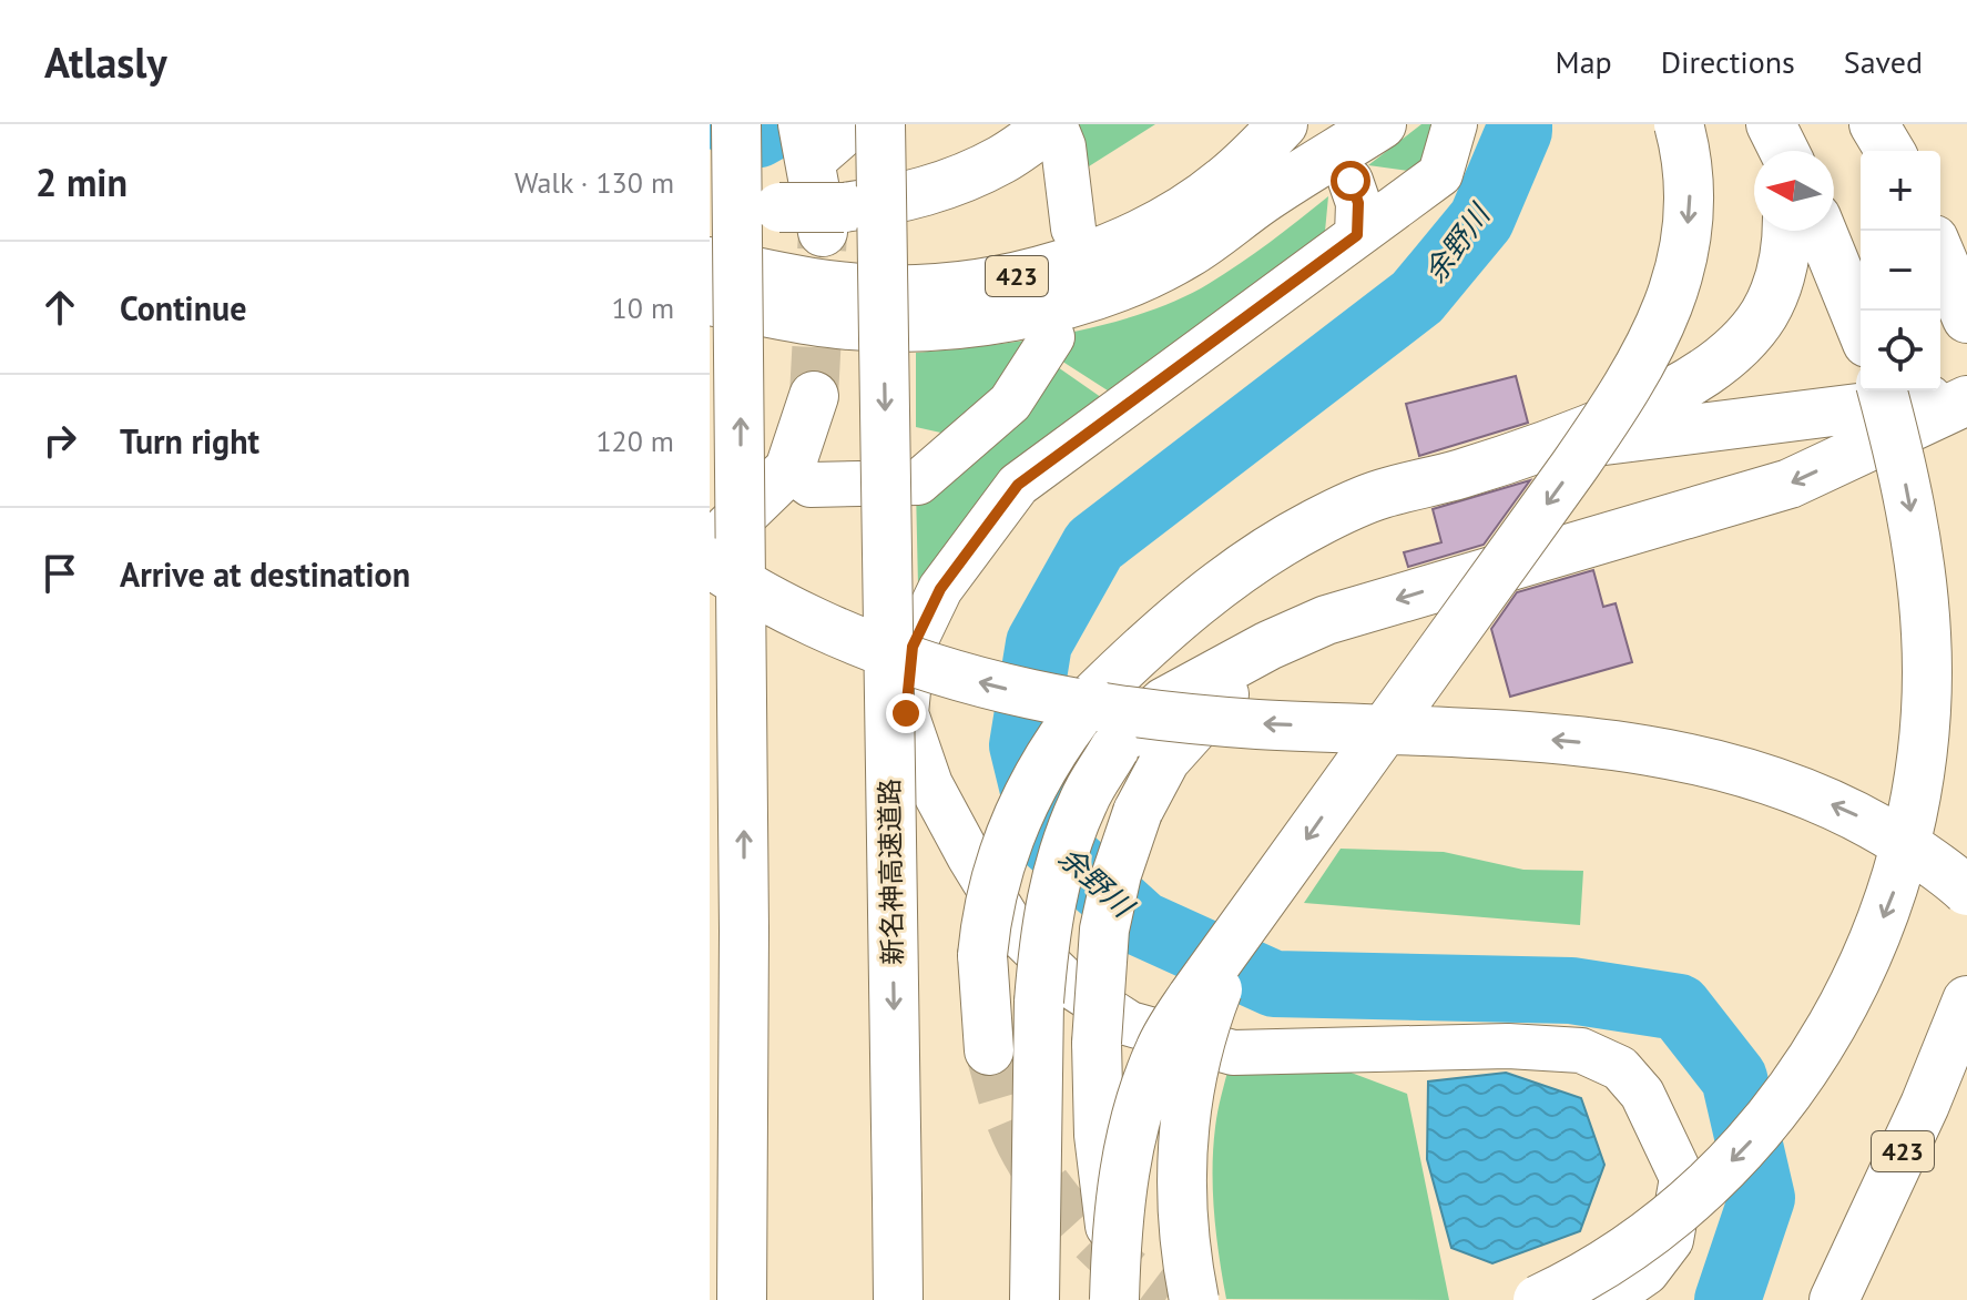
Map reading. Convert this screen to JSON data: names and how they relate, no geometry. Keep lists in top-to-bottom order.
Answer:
{
  "streets": {
    "main road": ["423", "新名神高速道路"]
  },
  "water": ["余野川"],
  "north": "left",
  "page": {
    "header": "Atlasly",
    "nav": ["Map", "Directions", "Saved"],
    "heading": ["2 min", "Walk · 130 m"],
    "map_buttons": ["+", "−"],
    "list": [
      ["Continue", "10 m"],
      ["Turn right", "120 m"],
      "Arrive at destination"
    ]
  }
}
